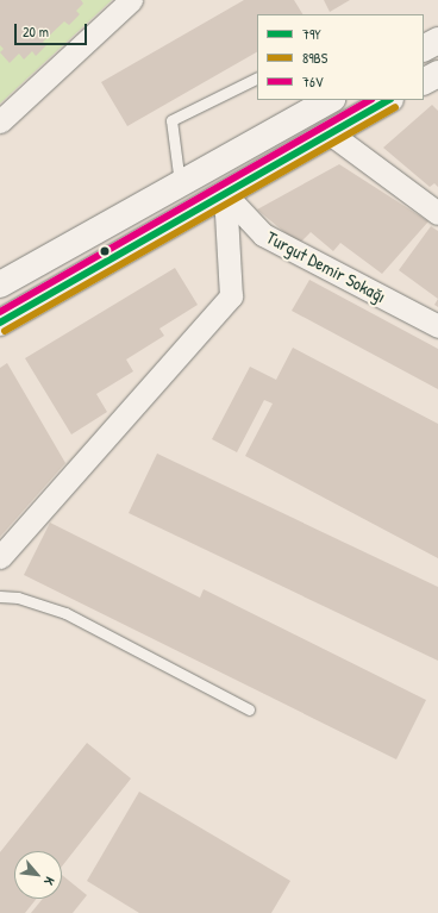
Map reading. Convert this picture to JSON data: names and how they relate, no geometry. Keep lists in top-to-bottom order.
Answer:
{
  "streets": {
    "street": ["Turgut Demir Sokağı"]
  },
  "lines": ["transit line 79Y", "transit line 76V", "transit line 89BS"],
  "legend": ["79Y", "89BS", "76V"],
  "scale_bar": "20 m",
  "north": "bottom right"
}
